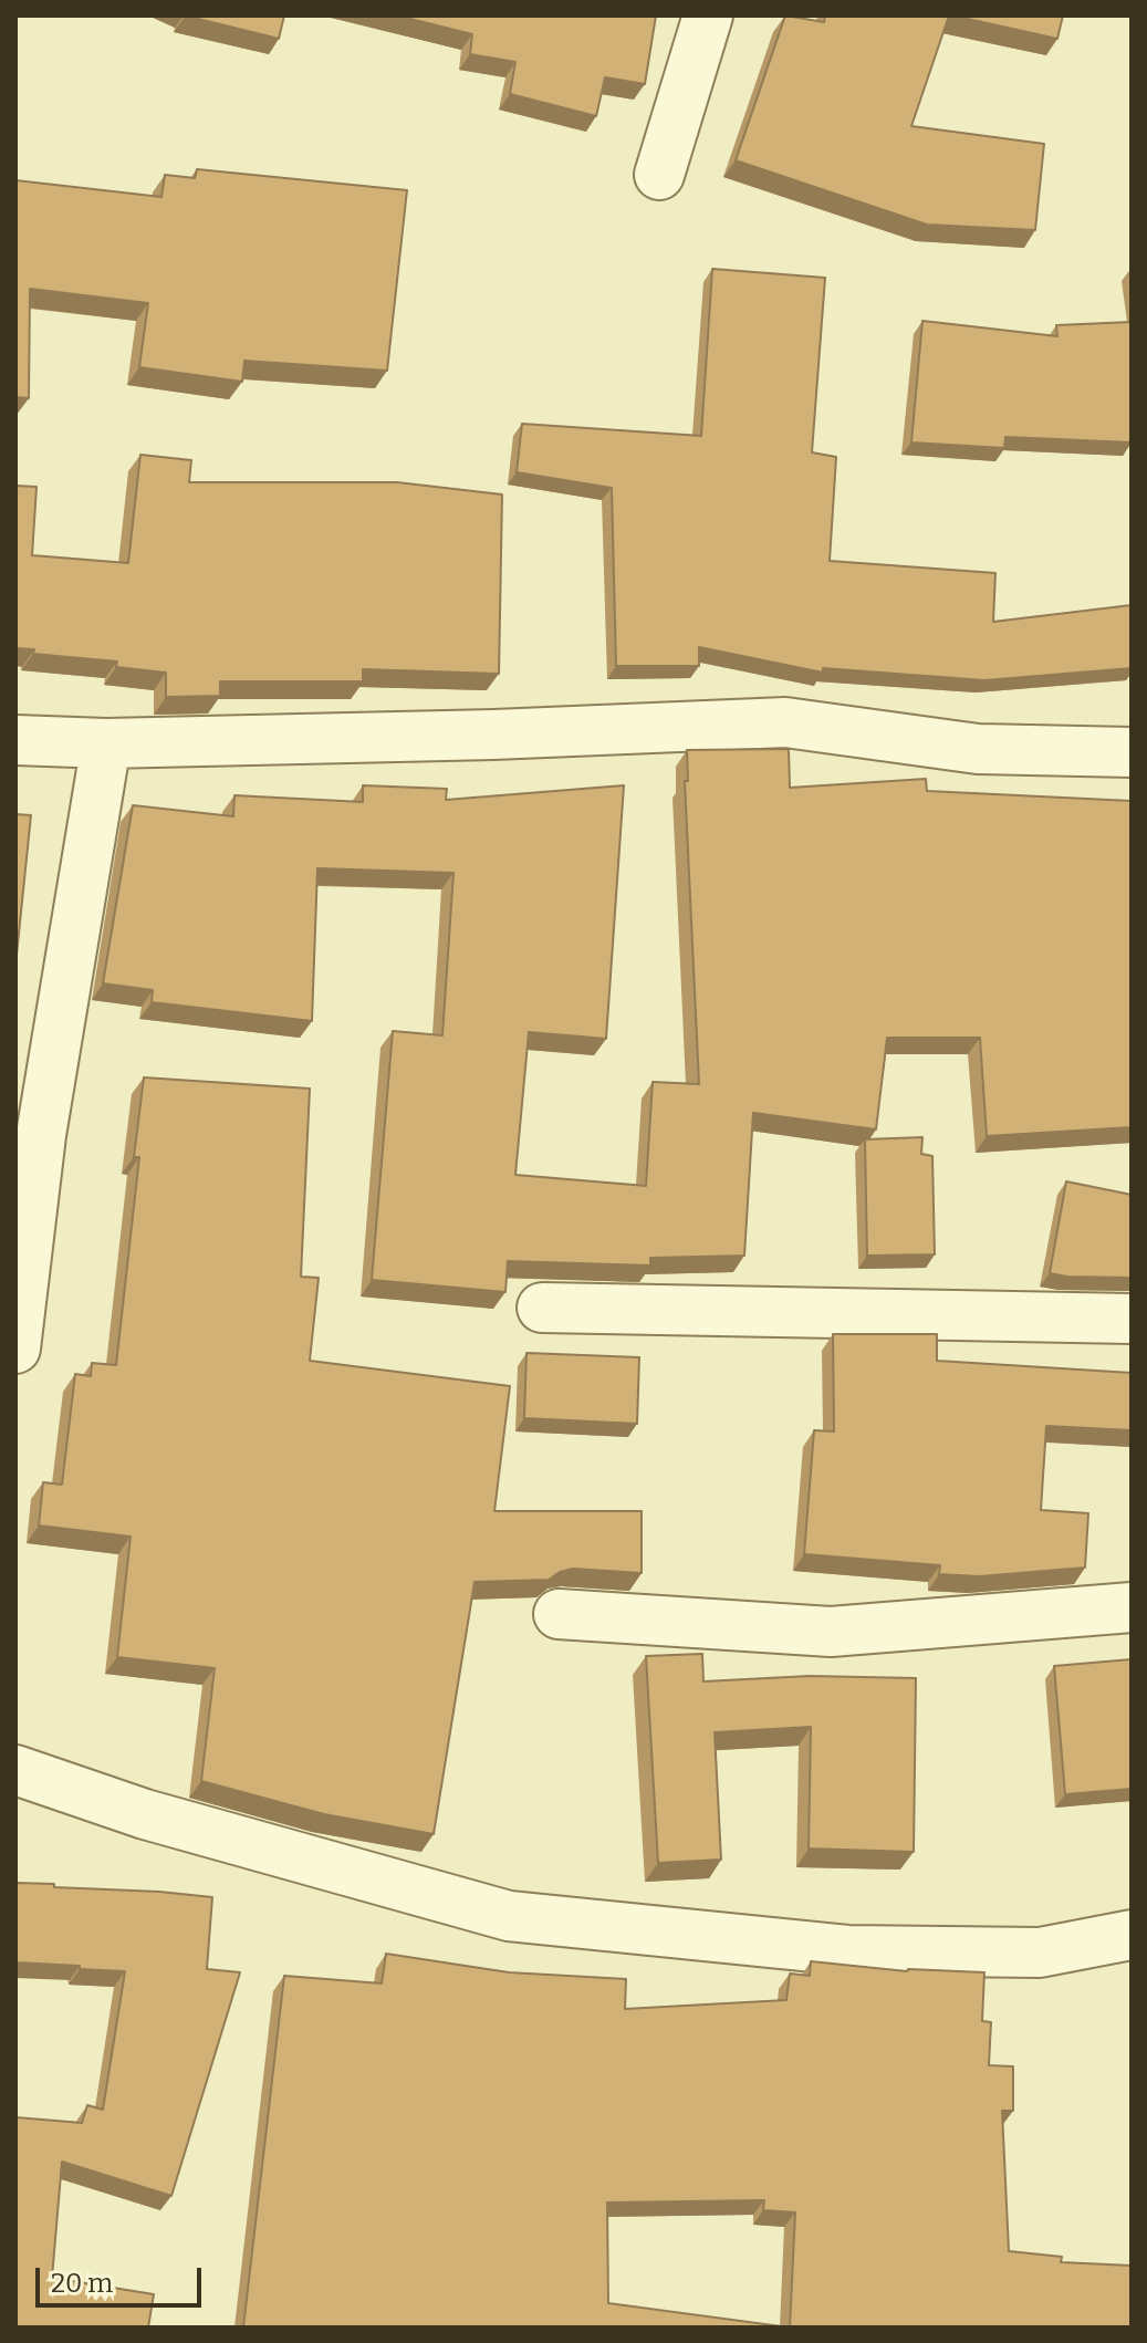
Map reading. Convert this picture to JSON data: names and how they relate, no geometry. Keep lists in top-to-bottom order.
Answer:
{
  "scale_bar": "20 m"
}
